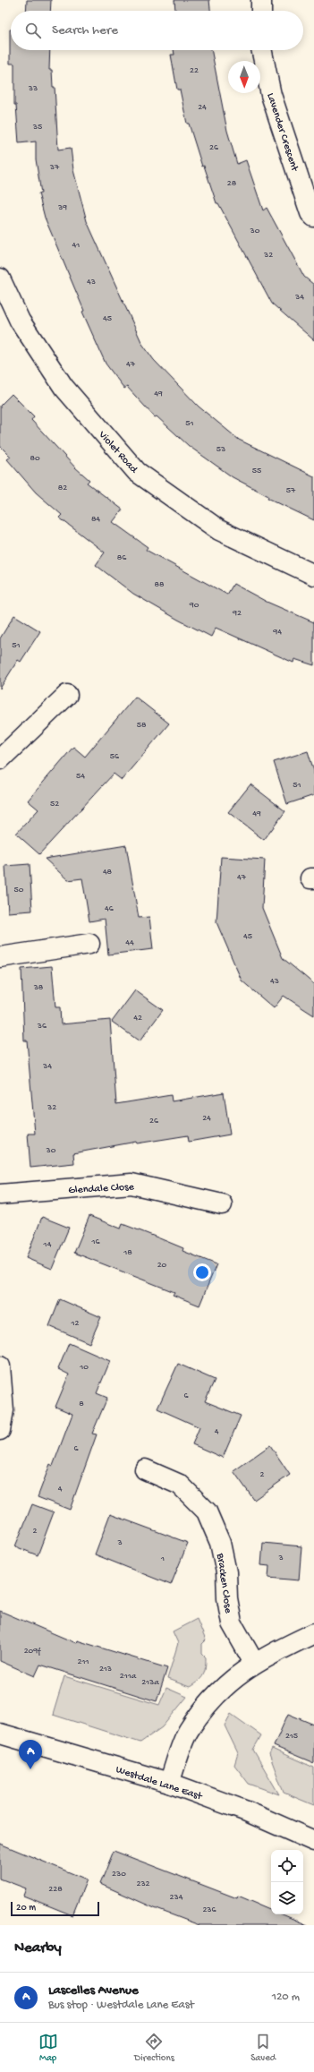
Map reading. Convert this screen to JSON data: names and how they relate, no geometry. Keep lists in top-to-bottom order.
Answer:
{
  "streets": {
    "street": [
      "Lavender Crescent",
      "Violet Road",
      "Glendale Close",
      "Bracken Close",
      "Westdale Lane East"
    ]
  },
  "house_numbers": [
    "22",
    "33",
    "24",
    "35",
    "26",
    "37",
    "28",
    "39",
    "30",
    "41",
    "32",
    "43",
    "34",
    "45",
    "47",
    "49",
    "51",
    "53",
    "80",
    "55",
    "82",
    "57",
    "84",
    "86",
    "88",
    "90",
    "92",
    "94",
    "51",
    "58",
    "56",
    "54",
    "51",
    "52",
    "49",
    "48",
    "47",
    "50",
    "46",
    "45",
    "44",
    "43",
    "38",
    "42",
    "36",
    "34",
    "32",
    "24",
    "26",
    "30",
    "16",
    "14",
    "18",
    "20",
    "12",
    "10",
    "6",
    "8",
    "4",
    "6",
    "2",
    "4",
    "2",
    "3",
    "3",
    "1",
    "209f",
    "211",
    "213",
    "211a",
    "213a",
    "215",
    "230",
    "232",
    "228",
    "234",
    "236"
  ],
  "scale_bar": "20 m",
  "north": "bottom",
  "page": {
    "search": "Search here",
    "pins": "A",
    "scale": "20 m",
    "heading": "Nearby",
    "list": [
      {
        "mark": "A",
        "name": "Lascelles Avenue",
        "note": "Bus stop · Westdale Lane East",
        "value": "120 m"
      }
    ],
    "nav": ["Map", "Directions", "Saved"]
  }
}
